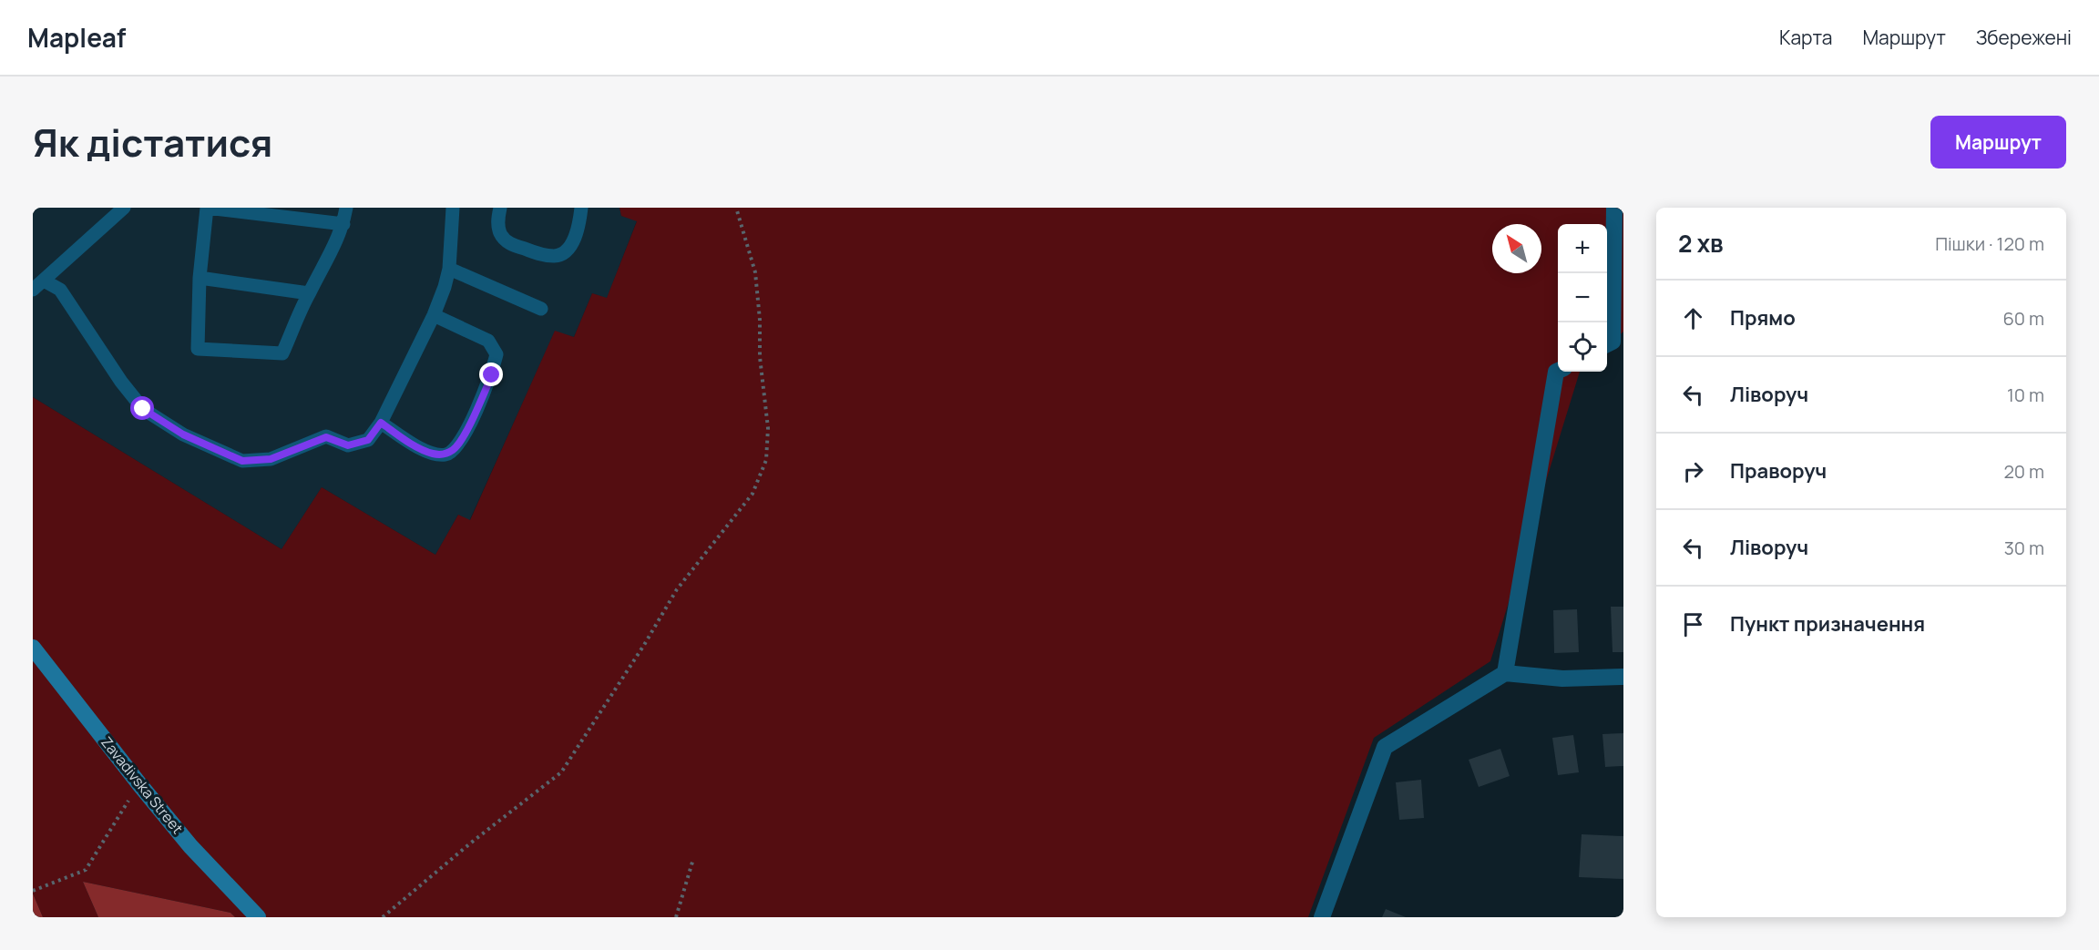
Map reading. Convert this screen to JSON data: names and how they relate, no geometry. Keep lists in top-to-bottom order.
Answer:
{
  "streets": {
    "street": ["Zavadivska Street"]
  },
  "north": "top left",
  "page": {
    "header": "Mapleaf",
    "nav": ["Карта", "Маршрут", "Збережені"],
    "title": "Як дістатися",
    "buttons": "Маршрут",
    "heading": ["2 хв", "Пішки · 120 m"],
    "map_buttons": ["+", "−"],
    "list": [
      ["Прямо", "60 m"],
      ["Ліворуч", "10 m"],
      ["Праворуч", "20 m"],
      ["Ліворуч", "30 m"],
      "Пункт призначення"
    ]
  }
}
